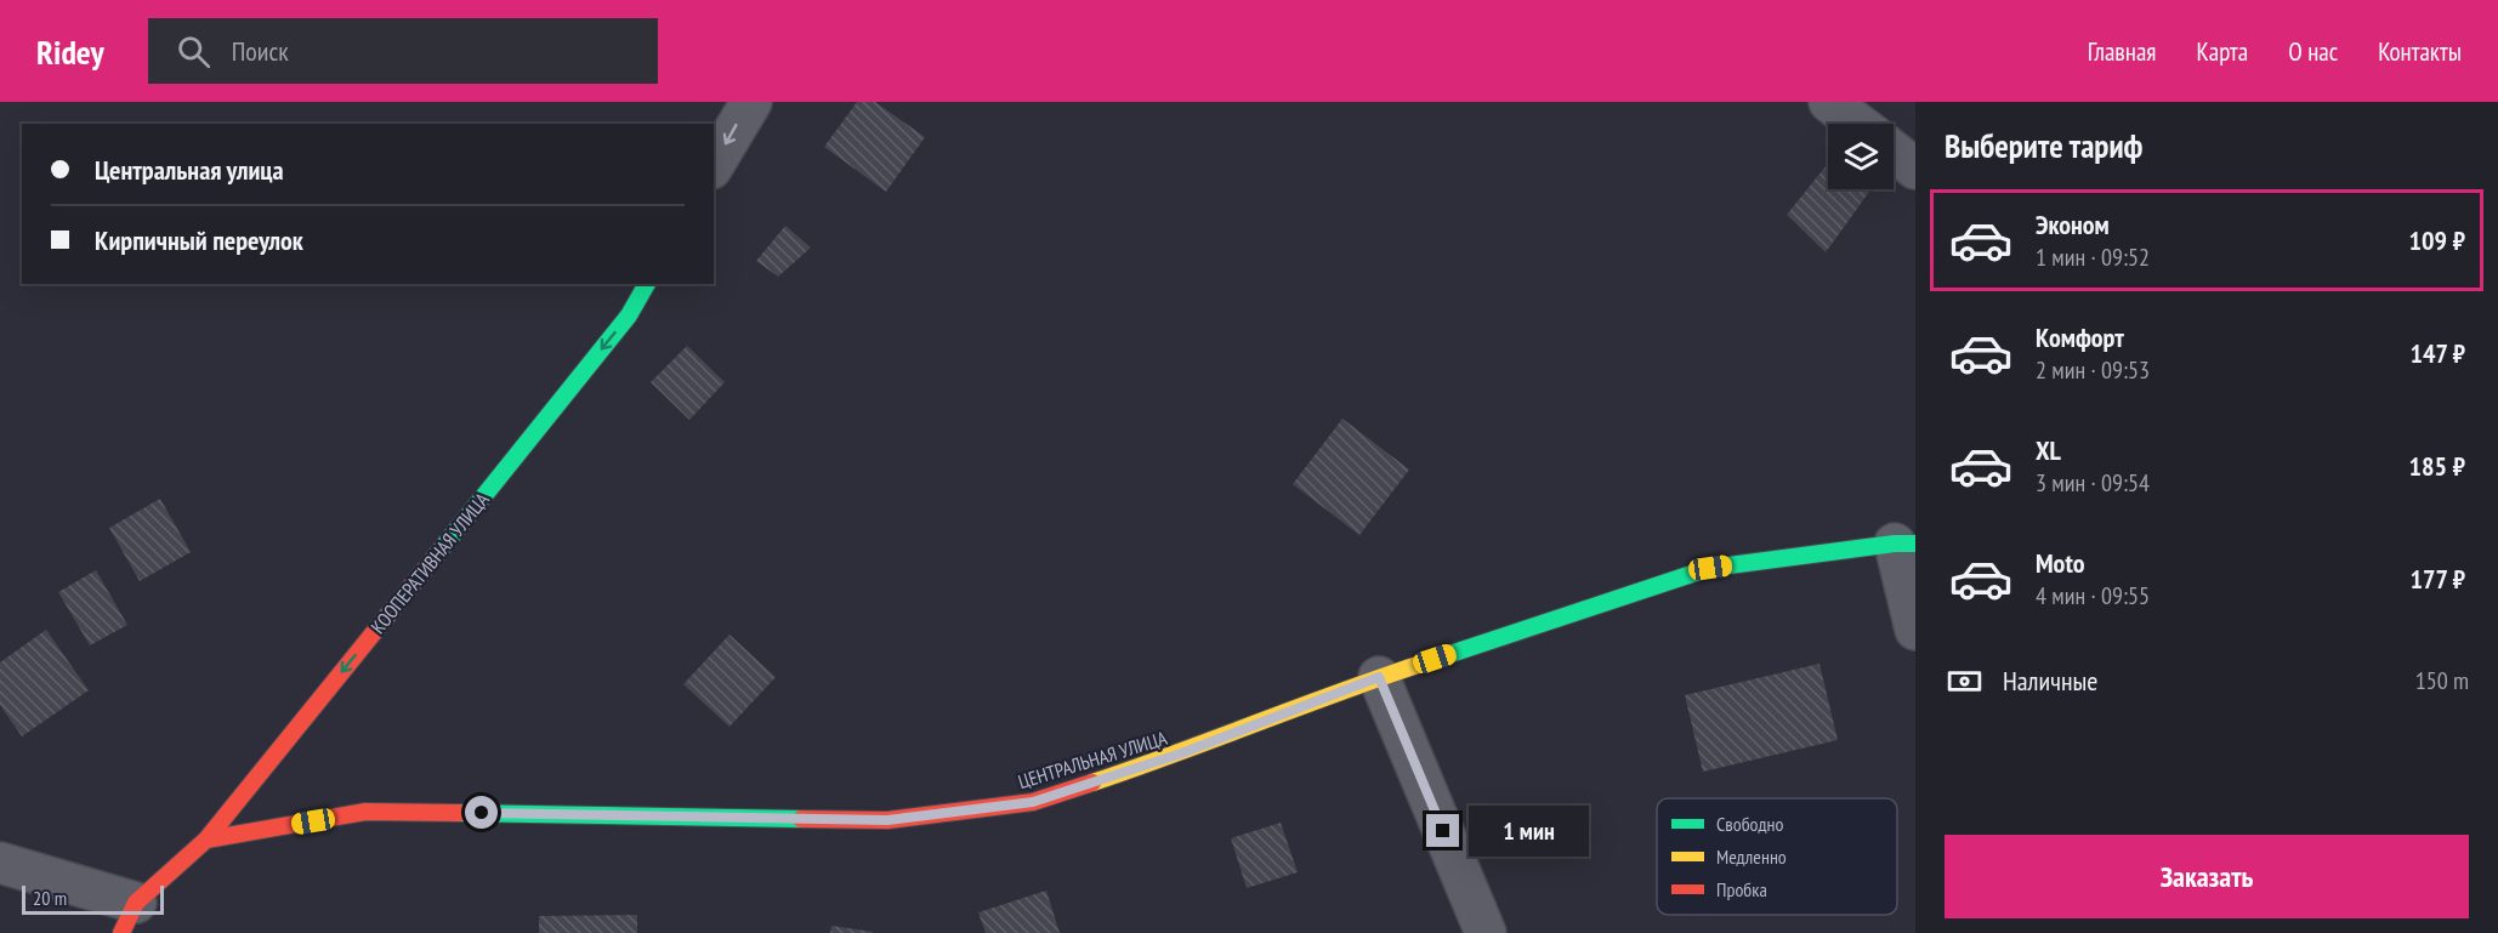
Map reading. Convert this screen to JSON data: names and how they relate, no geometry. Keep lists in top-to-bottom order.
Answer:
{
  "streets": {
    "street": ["КООПЕРАТИВНАЯ УЛИЦА", "ЦЕНТРАЛЬНАЯ УЛИЦА"]
  },
  "crossings": [
    ["КООПЕРАТИВНАЯ УЛИЦА", "ЦЕНТРАЛЬНАЯ УЛИЦА"]
  ],
  "one_way": ["КООПЕРАТИВНАЯ УЛИЦА"],
  "legend": ["Свободно", "Медленно", "Пробка"],
  "scale_bar": "20 m",
  "page": {
    "header": "Ridey",
    "search": "Поиск",
    "nav": [
      "Главная",
      "Карта",
      "О нас",
      "Контакты"
    ],
    "heading": "Выберите тариф",
    "banner": ["Центральная улица", "Кирпичный переулок"],
    "list": [
      {
        "name": "Эконом",
        "note": "1 мин · 09:52",
        "value": "109 ₽"
      },
      {
        "name": "Комфорт",
        "note": "2 мин · 09:53",
        "value": "147 ₽"
      },
      {
        "name": "XL",
        "note": "3 мин · 09:54",
        "value": "185 ₽"
      },
      {
        "name": "Moto",
        "note": "4 мин · 09:55",
        "value": "177 ₽"
      }
    ],
    "pay": ["Наличные", "150 m"],
    "bubble": "1 мин",
    "buttons": "Заказать",
    "scale": "20 m"
  }
}
